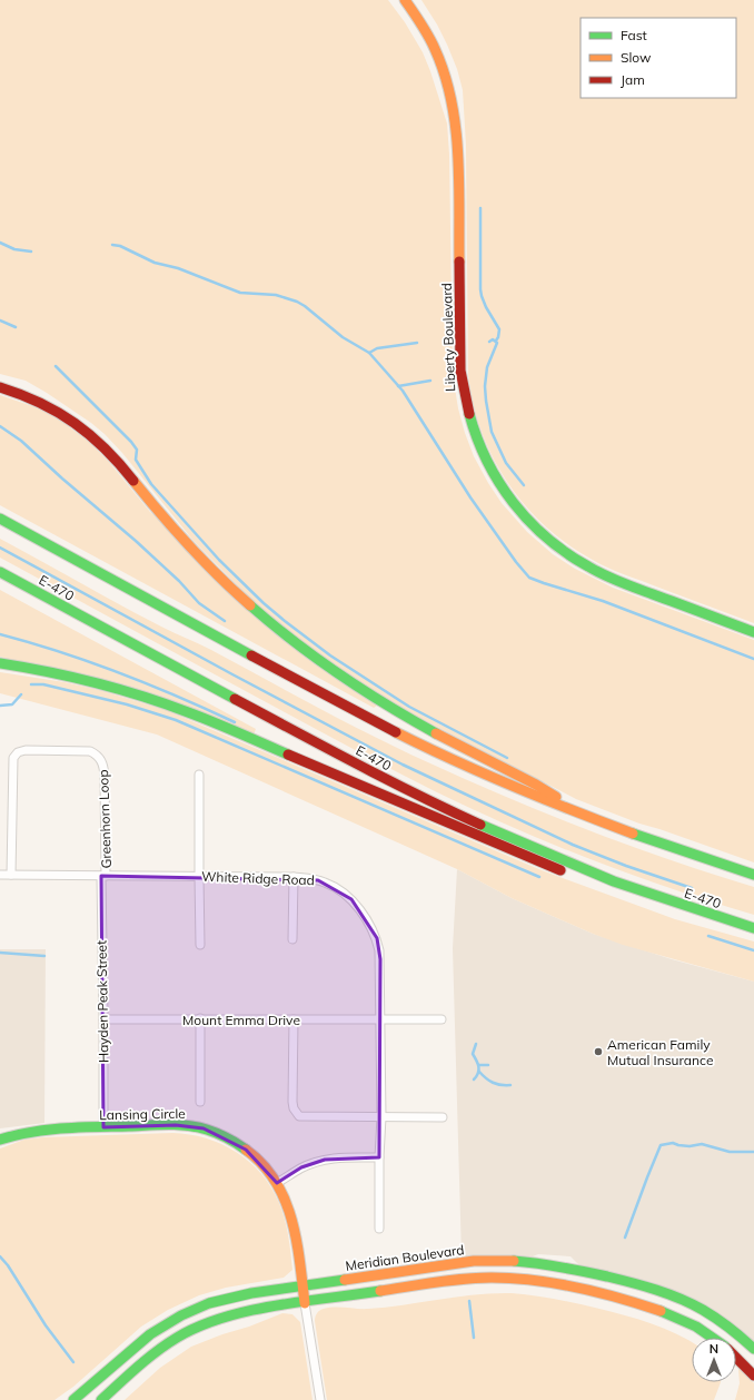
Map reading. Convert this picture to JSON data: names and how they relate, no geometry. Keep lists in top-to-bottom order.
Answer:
{
  "streets": {
    "main road": [
      "Liberty Boulevard",
      "E-470",
      "Lansing Circle",
      "Meridian Boulevard"
    ],
    "street": [
      "Greenhorn Loop",
      "White Ridge Road",
      "Hayden Peak Street",
      "Mount Emma Drive"
    ]
  },
  "crossings": [
    ["Greenhorn Loop", "White Ridge Road"],
    ["Greenhorn Loop", "Hayden Peak Street"],
    ["White Ridge Road", "Hayden Peak Street"],
    ["White Ridge Road", "Mount Emma Drive"],
    ["Hayden Peak Street", "Mount Emma Drive"],
    ["Hayden Peak Street", "Lansing Circle"],
    ["Lansing Circle", "Meridian Boulevard"]
  ],
  "places": ["American Family Mutual Insurance"],
  "legend": ["Fast", "Slow", "Jam"],
  "north": "top"
}
